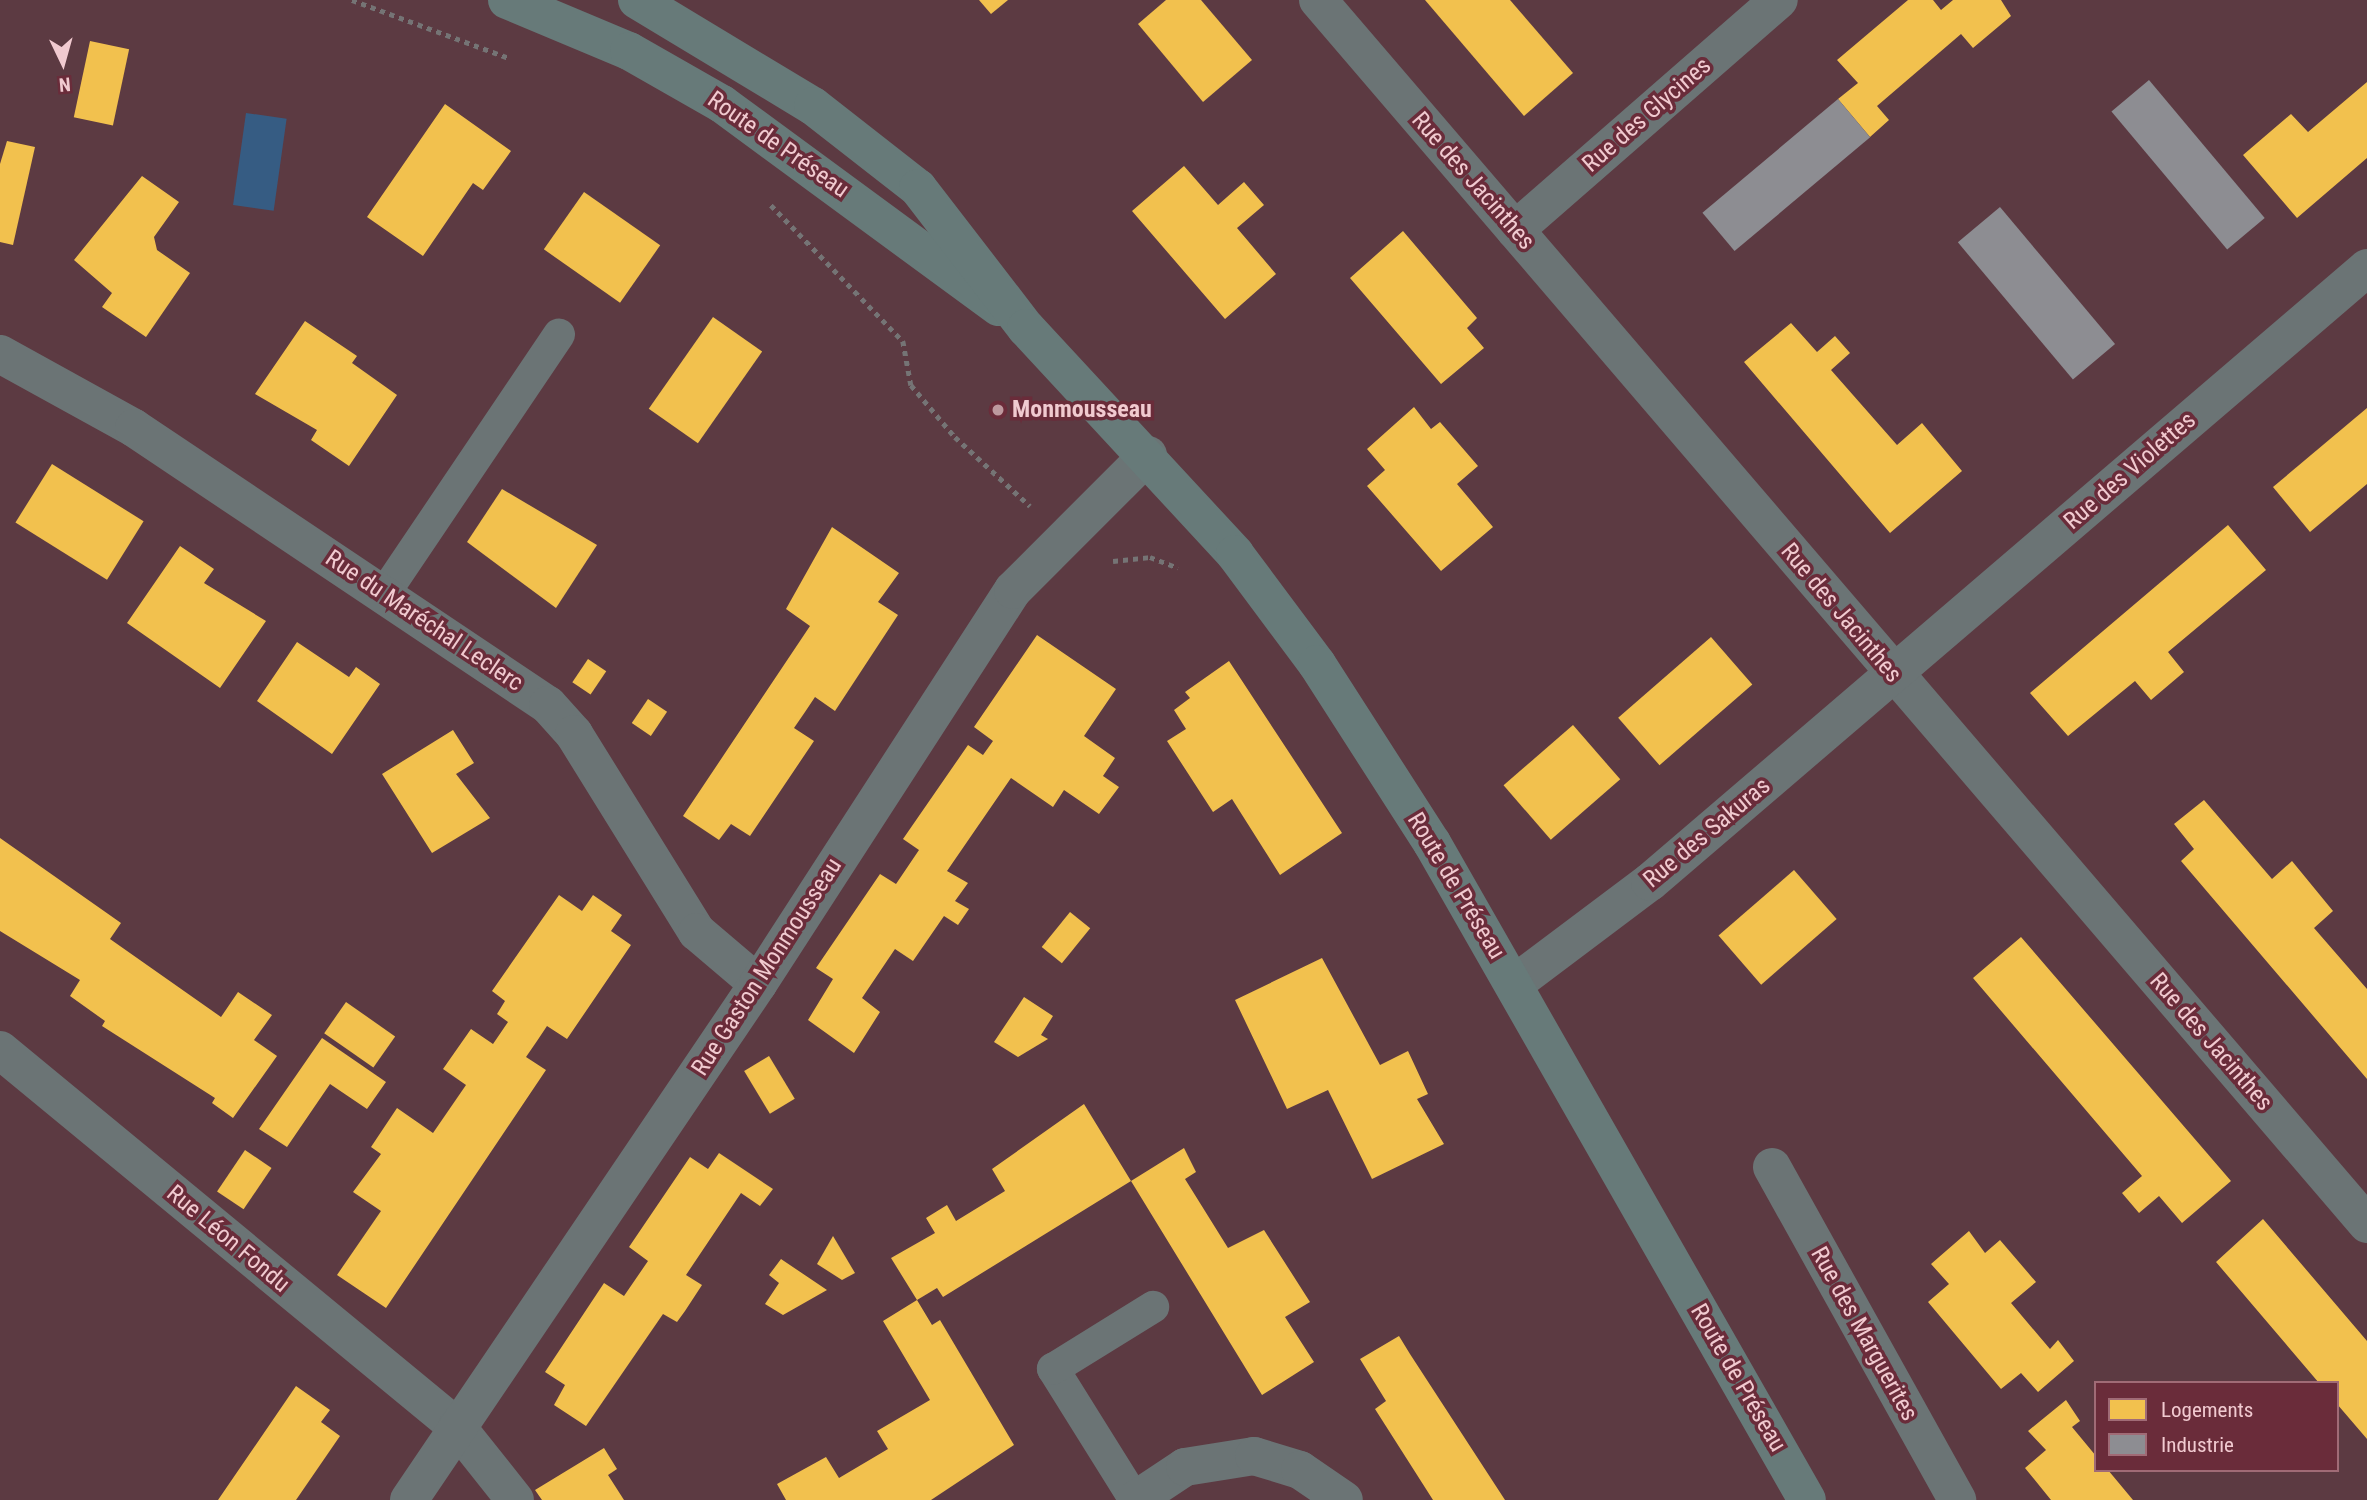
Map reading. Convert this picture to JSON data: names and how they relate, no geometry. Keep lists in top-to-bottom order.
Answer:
{
  "streets": {
    "main road": ["Route de Préseau"],
    "street": [
      "Rue des Glycines",
      "Rue des Jacinthes",
      "Rue des Violettes",
      "Rue du Maréchal Leclerc",
      "Rue des Sakuras",
      "Rue Gaston Monmousseau",
      "Rue Léon Fondu",
      "Rue des Marguerites"
    ]
  },
  "crossings": [
    ["Rue des Glycines", "Rue des Jacinthes"],
    ["Route de Préseau", "Rue des Sakuras"],
    ["Route de Préseau", "Rue Gaston Monmousseau"],
    ["Rue des Jacinthes", "Rue des Violettes"],
    ["Rue des Jacinthes", "Rue des Sakuras"],
    ["Rue des Violettes", "Rue des Sakuras"],
    ["Rue du Maréchal Leclerc", "Rue Gaston Monmousseau"],
    ["Rue Gaston Monmousseau", "Rue Léon Fondu"]
  ],
  "places": ["Monmousseau"],
  "legend": ["Logements", "Industrie"],
  "north": "bottom"
}
